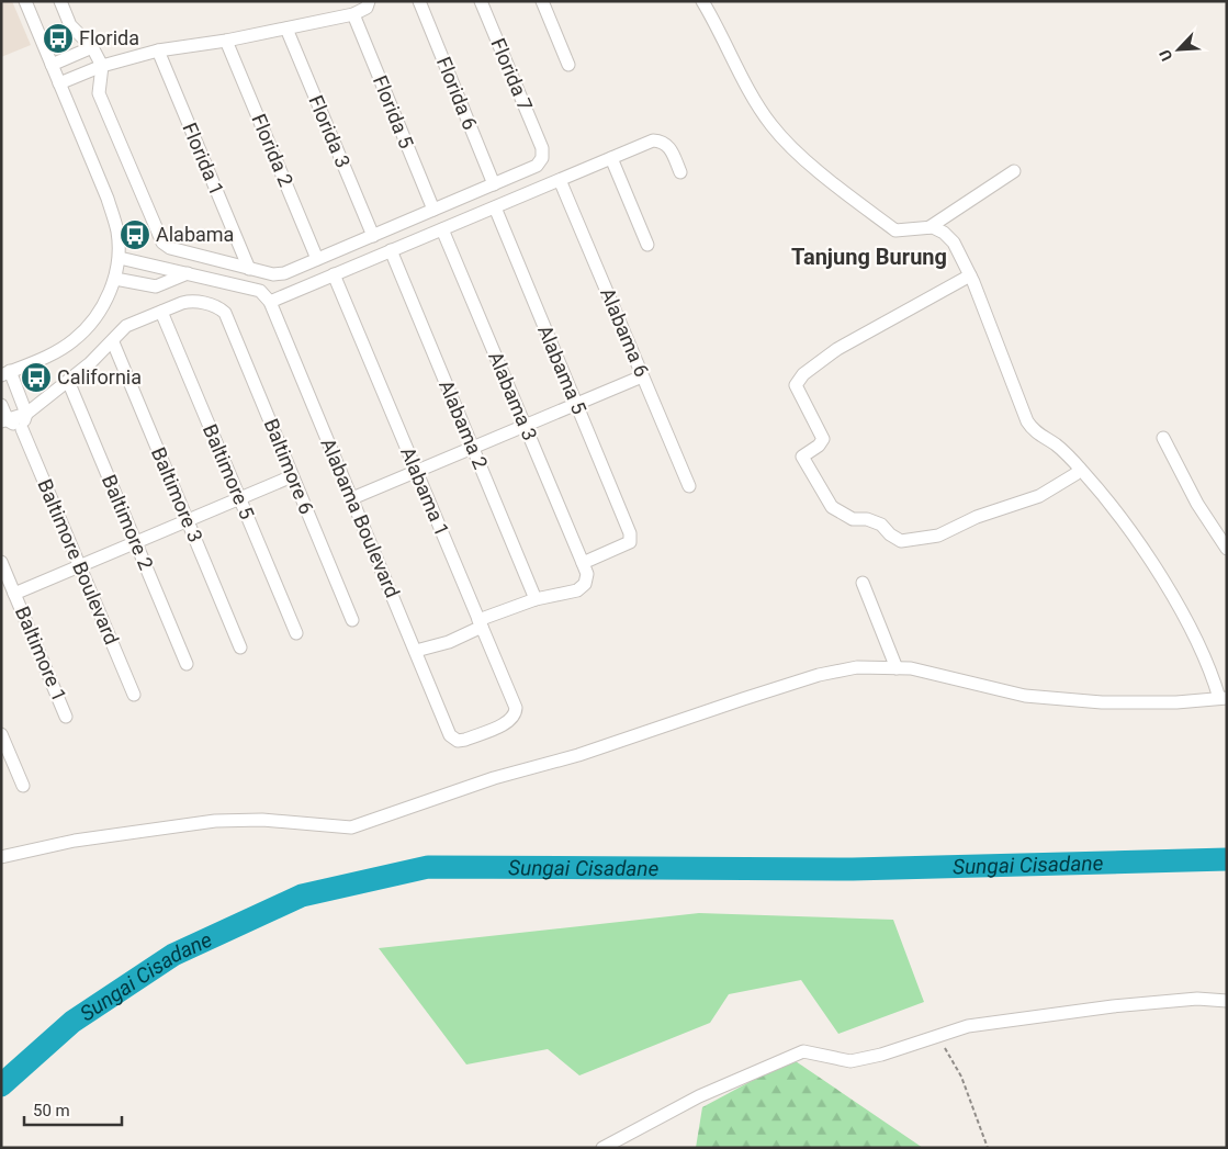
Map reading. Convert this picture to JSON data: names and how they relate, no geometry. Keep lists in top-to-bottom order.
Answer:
{
  "streets": {
    "street": [
      "Florida 7",
      "Florida 6",
      "Florida 5",
      "Florida 3",
      "Florida 2",
      "Florida 1",
      "Alabama 6",
      "Alabama 5",
      "Alabama 3",
      "Alabama 2",
      "Baltimore 6",
      "Baltimore 5",
      "Alabama 1",
      "Baltimore 3",
      "Alabama Boulevard",
      "Baltimore 2",
      "Baltimore Boulevard",
      "Baltimore 1"
    ]
  },
  "crossings": [
    ["Florida 7", "Florida 6"],
    ["Alabama 5", "Alabama 3"],
    ["Baltimore 6", "Baltimore 5"],
    ["Alabama 1", "Alabama Boulevard"]
  ],
  "districts": ["Tanjung Burung"],
  "water": ["Sungai Cisadane"],
  "places": {
    "bus stop": ["Florida", "Alabama", "California"]
  },
  "scale_bar": "50 m",
  "north": "bottom left"
}
